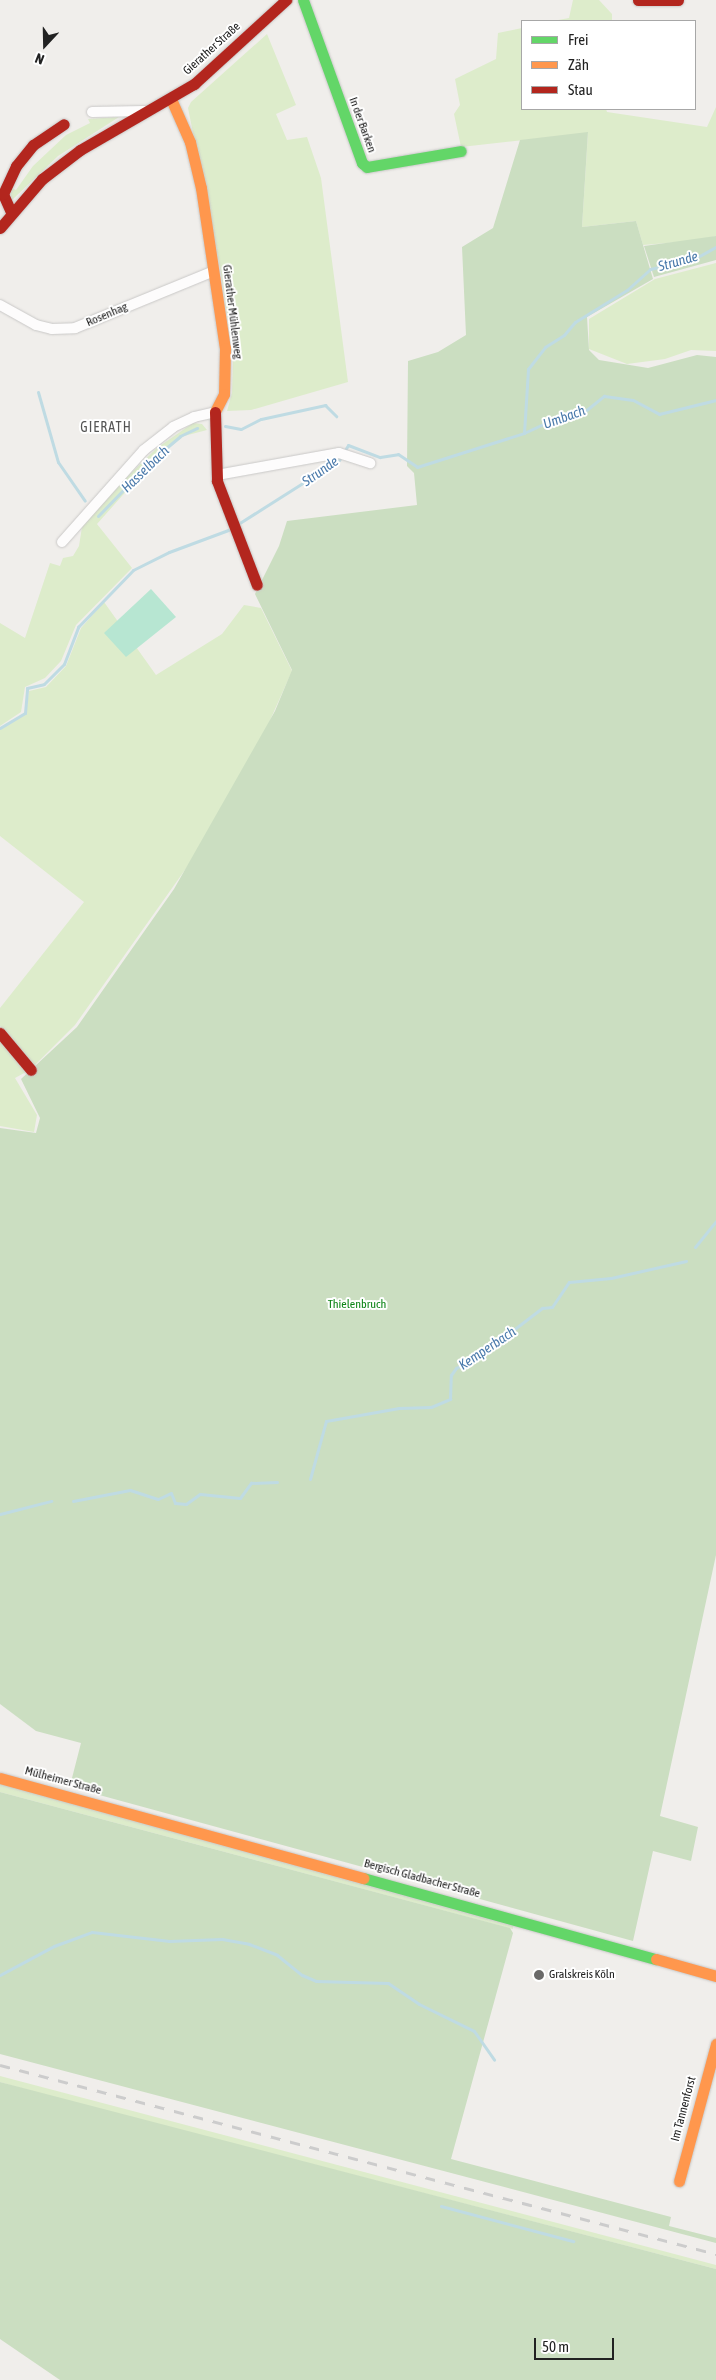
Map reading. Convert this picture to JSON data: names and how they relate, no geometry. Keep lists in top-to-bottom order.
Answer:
{
  "streets": {
    "street": [
      "Gierather Straße",
      "In der Barken",
      "Gierather Mühlenweg",
      "Rosenhag",
      "Mülheimer Straße",
      "Bergisch Gladbacher Straße",
      "Im Tannenforst"
    ]
  },
  "crossings": [
    ["Gierather Straße", "Gierather Mühlenweg"],
    ["Gierather Mühlenweg", "Rosenhag"],
    ["Mülheimer Straße", "Bergisch Gladbacher Straße"]
  ],
  "districts": ["GIERATH"],
  "water": [
    "Strunde",
    "Umbach",
    "Hasselbach",
    "Kemperbach"
  ],
  "parks": ["Thielenbruch"],
  "places": ["Gralskreis Köln"],
  "legend": ["Frei", "Zäh", "Stau"],
  "scale_bar": "50 m",
  "north": "bottom"
}
